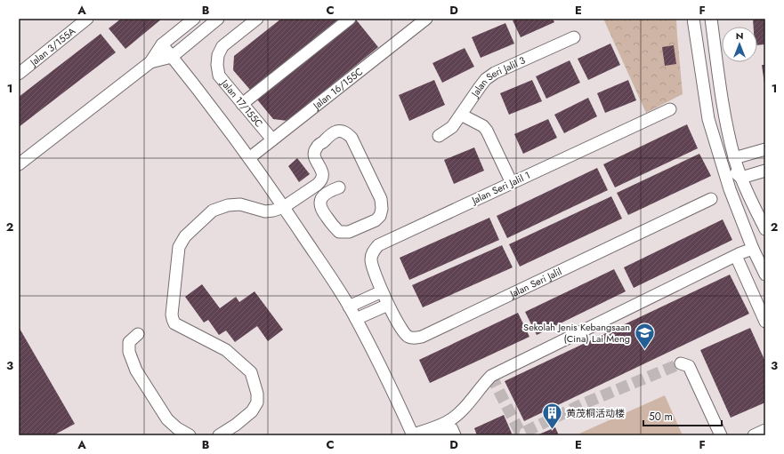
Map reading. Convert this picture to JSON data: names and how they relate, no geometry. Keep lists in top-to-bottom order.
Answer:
{
  "streets": {
    "street": [
      "Jalan 3/155A",
      "Jalan Seri Jalil 3",
      "Jalan 16/155C",
      "Jalan 17/155C",
      "Jalan Seri Jalil 1",
      "Jalan Seri Jalil"
    ]
  },
  "crossings": [
    ["Jalan 16/155C", "Jalan 17/155C"],
    ["Jalan Seri Jalil 1", "Jalan Seri Jalil"]
  ],
  "places": {
    "school or university": ["Sekolah Jenis Kebangsaan (Cina) Lai Meng"],
    "building": ["黄茂桐活动楼"]
  },
  "scale_bar": "50 m",
  "north": "top",
  "grid": {
    "columns": [
      "A",
      "B",
      "C",
      "D",
      "E",
      "F"
    ],
    "rows": ["1", "2", "3"]
  }
}
